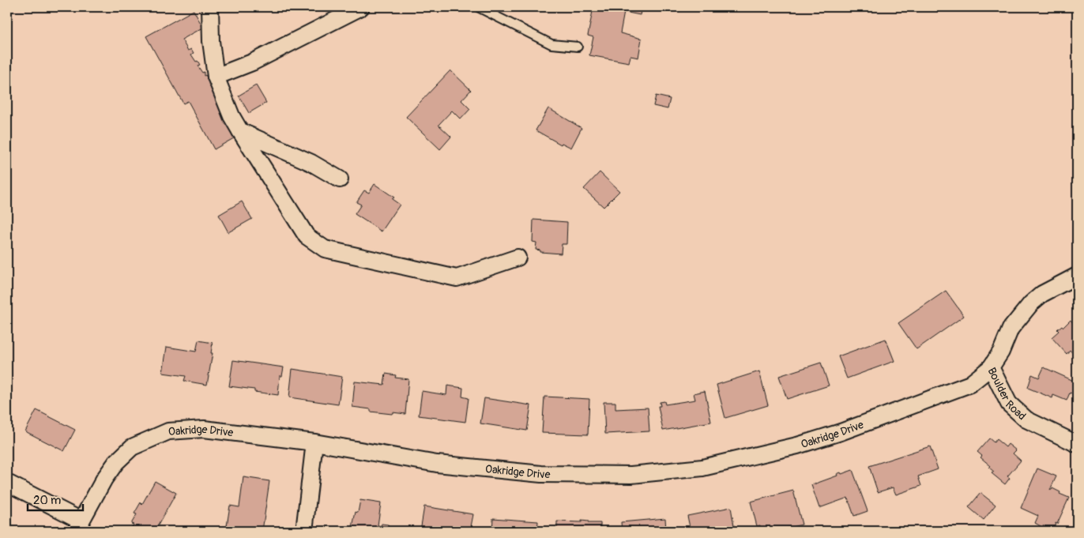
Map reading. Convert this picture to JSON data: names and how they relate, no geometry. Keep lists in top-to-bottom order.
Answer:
{
  "streets": {
    "street": ["Boulder Road", "Oakridge Drive"]
  },
  "crossings": [
    ["Boulder Road", "Oakridge Drive"]
  ],
  "scale_bar": "20 m"
}
